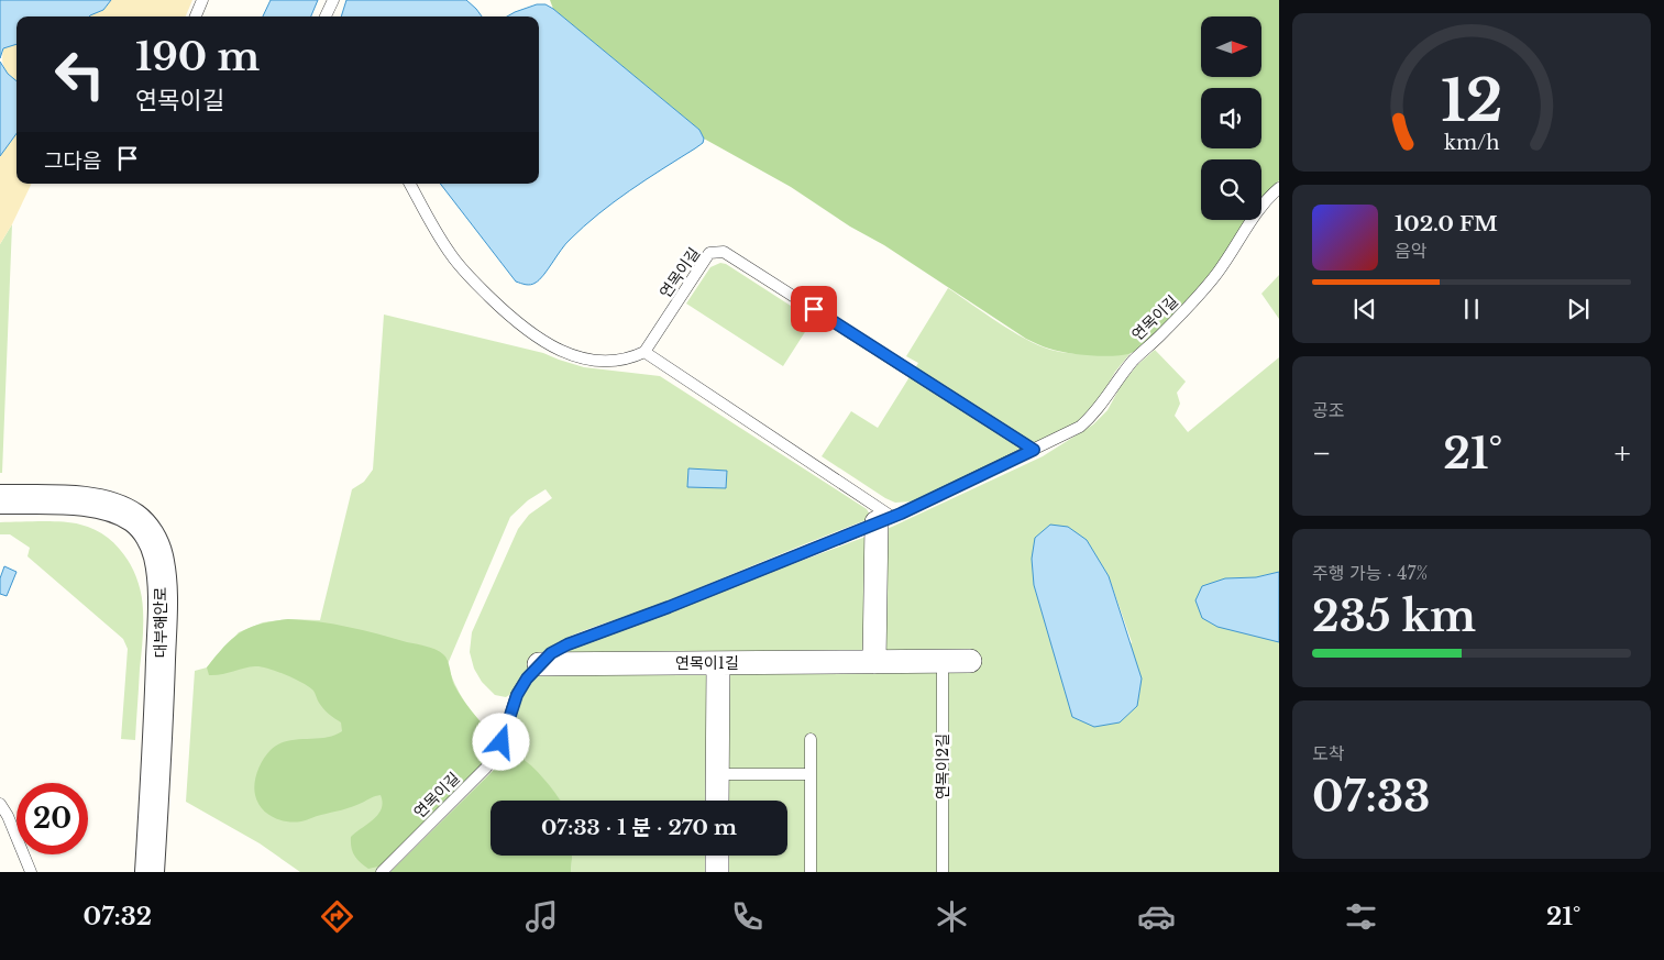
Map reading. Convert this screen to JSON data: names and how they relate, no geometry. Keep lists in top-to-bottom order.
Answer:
{
  "streets": {
    "street": ["대부해안로", "연목이1길"],
    "lane": ["연목이길", "연목이2길"]
  },
  "crossings": [
    ["연목이길", "연목이1길"],
    ["연목이1길", "연목이2길"]
  ],
  "north": "right",
  "page": {
    "turn": ["190 m", "연목이길"],
    "then": "그다음",
    "song": ["102.0 FM", "음악"],
    "tile": [
      "공조",
      ["주행 가능 · 47%", "235 km"],
      ["도착", "07:33"]
    ],
    "heat": ["−", "21°", "+"],
    "limit": "20",
    "trip": "07:33 · 1 분 · 270 m",
    "tabs": ["07:32", "21°"],
    "gauge": ["12", "km/h"]
  }
}
